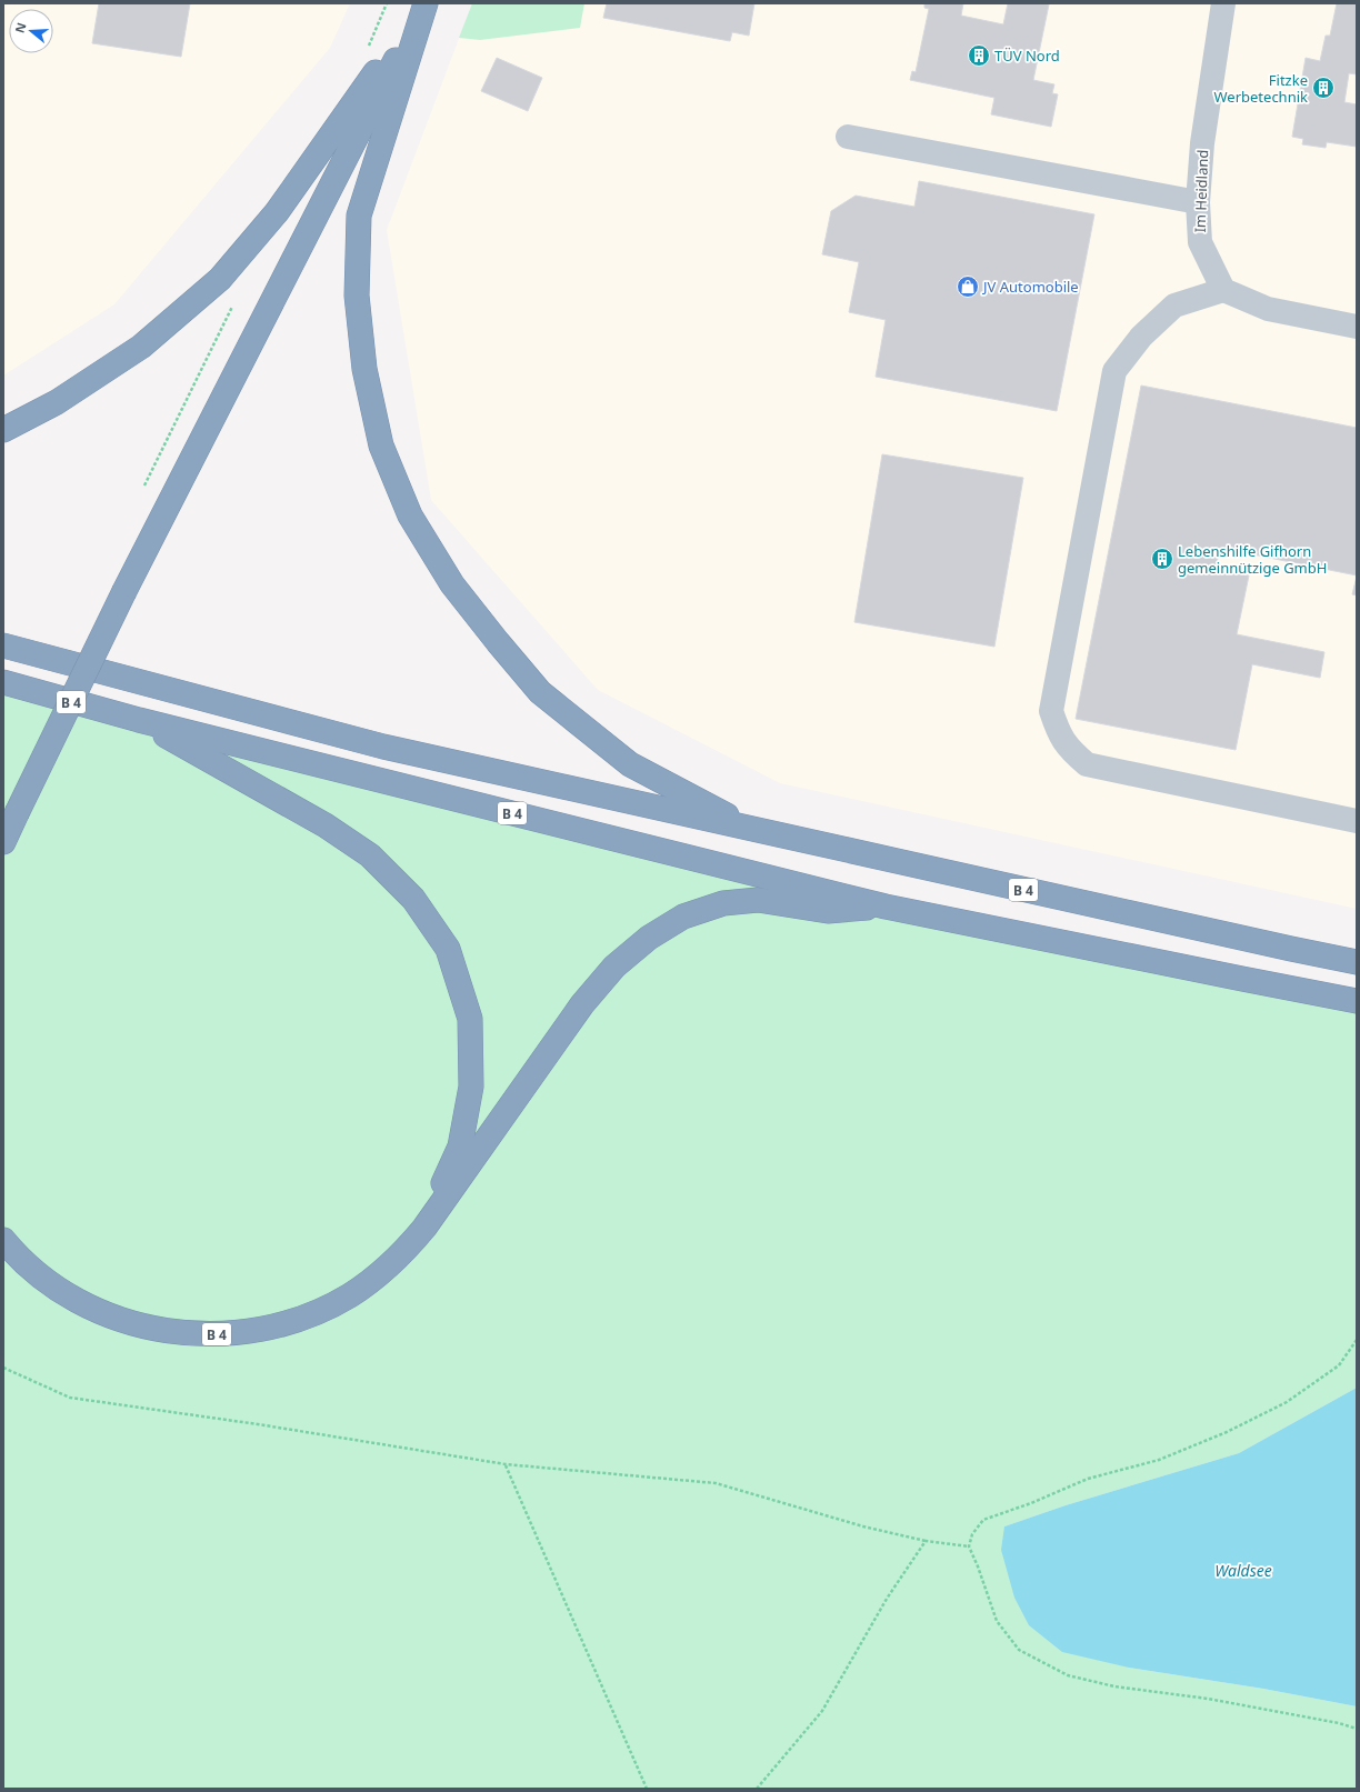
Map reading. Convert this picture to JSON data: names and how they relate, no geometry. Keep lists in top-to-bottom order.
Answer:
{
  "streets": {
    "highway": ["B 4"],
    "street": ["Im Heidland"]
  },
  "water": ["Waldsee"],
  "places": {
    "building": ["TÜV Nord", "Fitzke Werbetechnik", "Lebenshilfe Gifhorn gemeinnützige GmbH"],
    "shop": ["JV Automobile"]
  },
  "north": "left"
}
